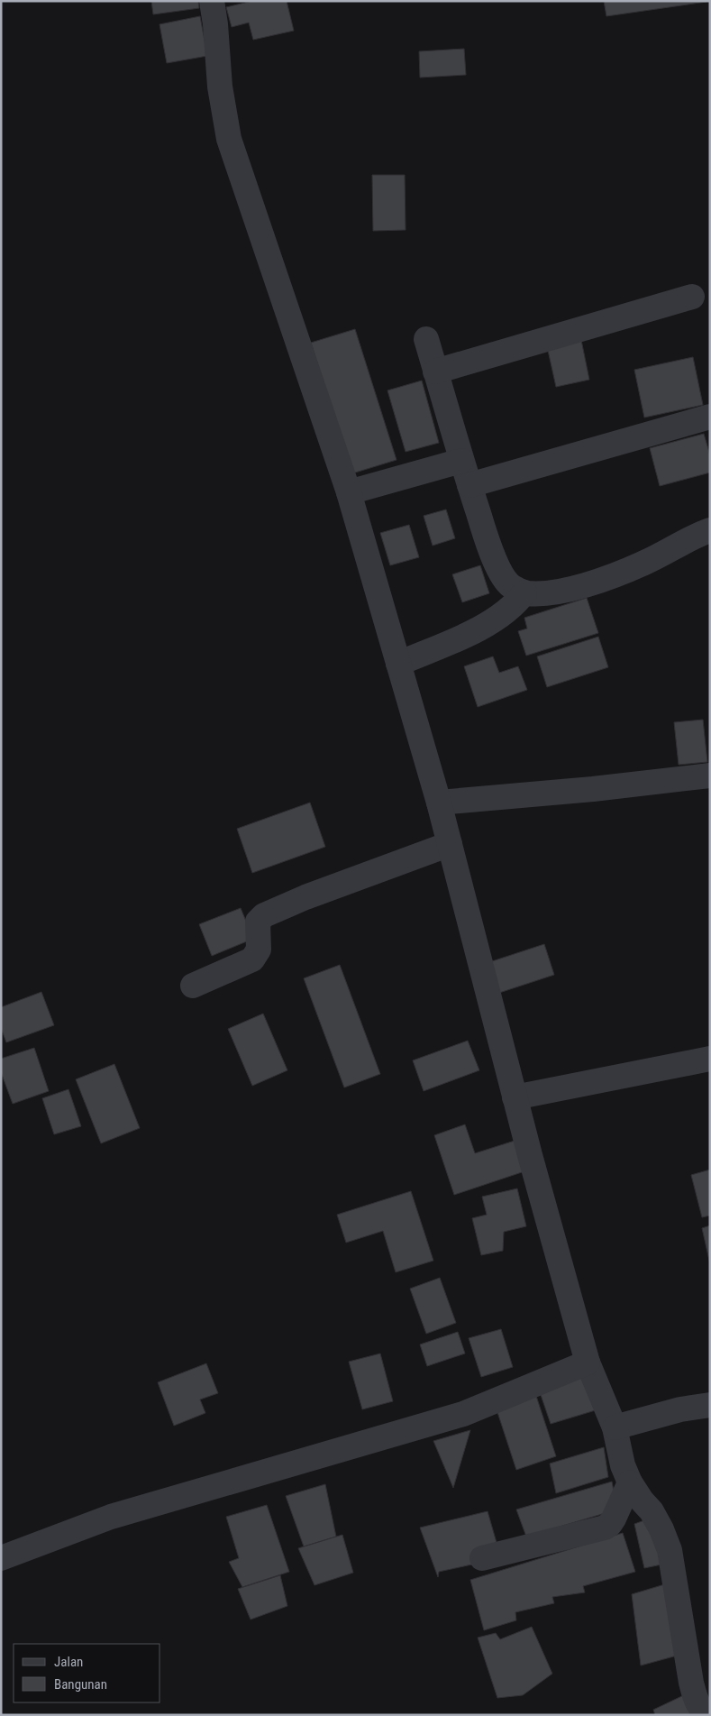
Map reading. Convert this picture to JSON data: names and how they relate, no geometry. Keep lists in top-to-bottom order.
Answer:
{
  "legend": ["Jalan", "Bangunan"]
}
